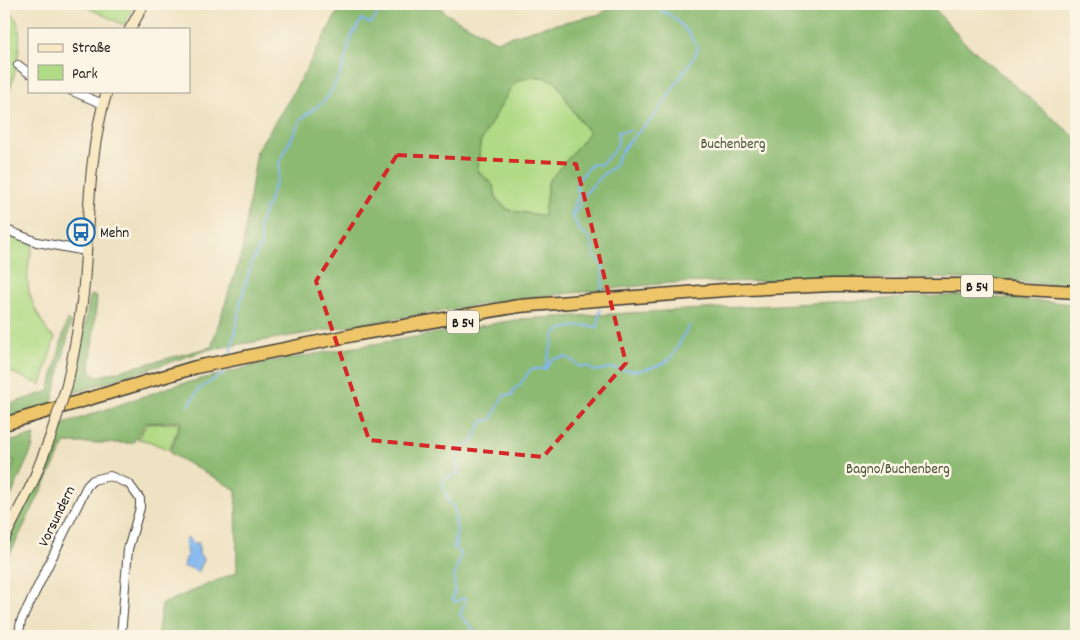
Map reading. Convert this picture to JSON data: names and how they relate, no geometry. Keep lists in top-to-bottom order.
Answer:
{
  "streets": {
    "highway": ["B 54"],
    "street": ["Vorsundern"]
  },
  "parks": ["Buchenberg", "Bagno/Buchenberg"],
  "places": {
    "bus stop": ["Mehn"]
  },
  "legend": ["Straße", "Park"]
}
